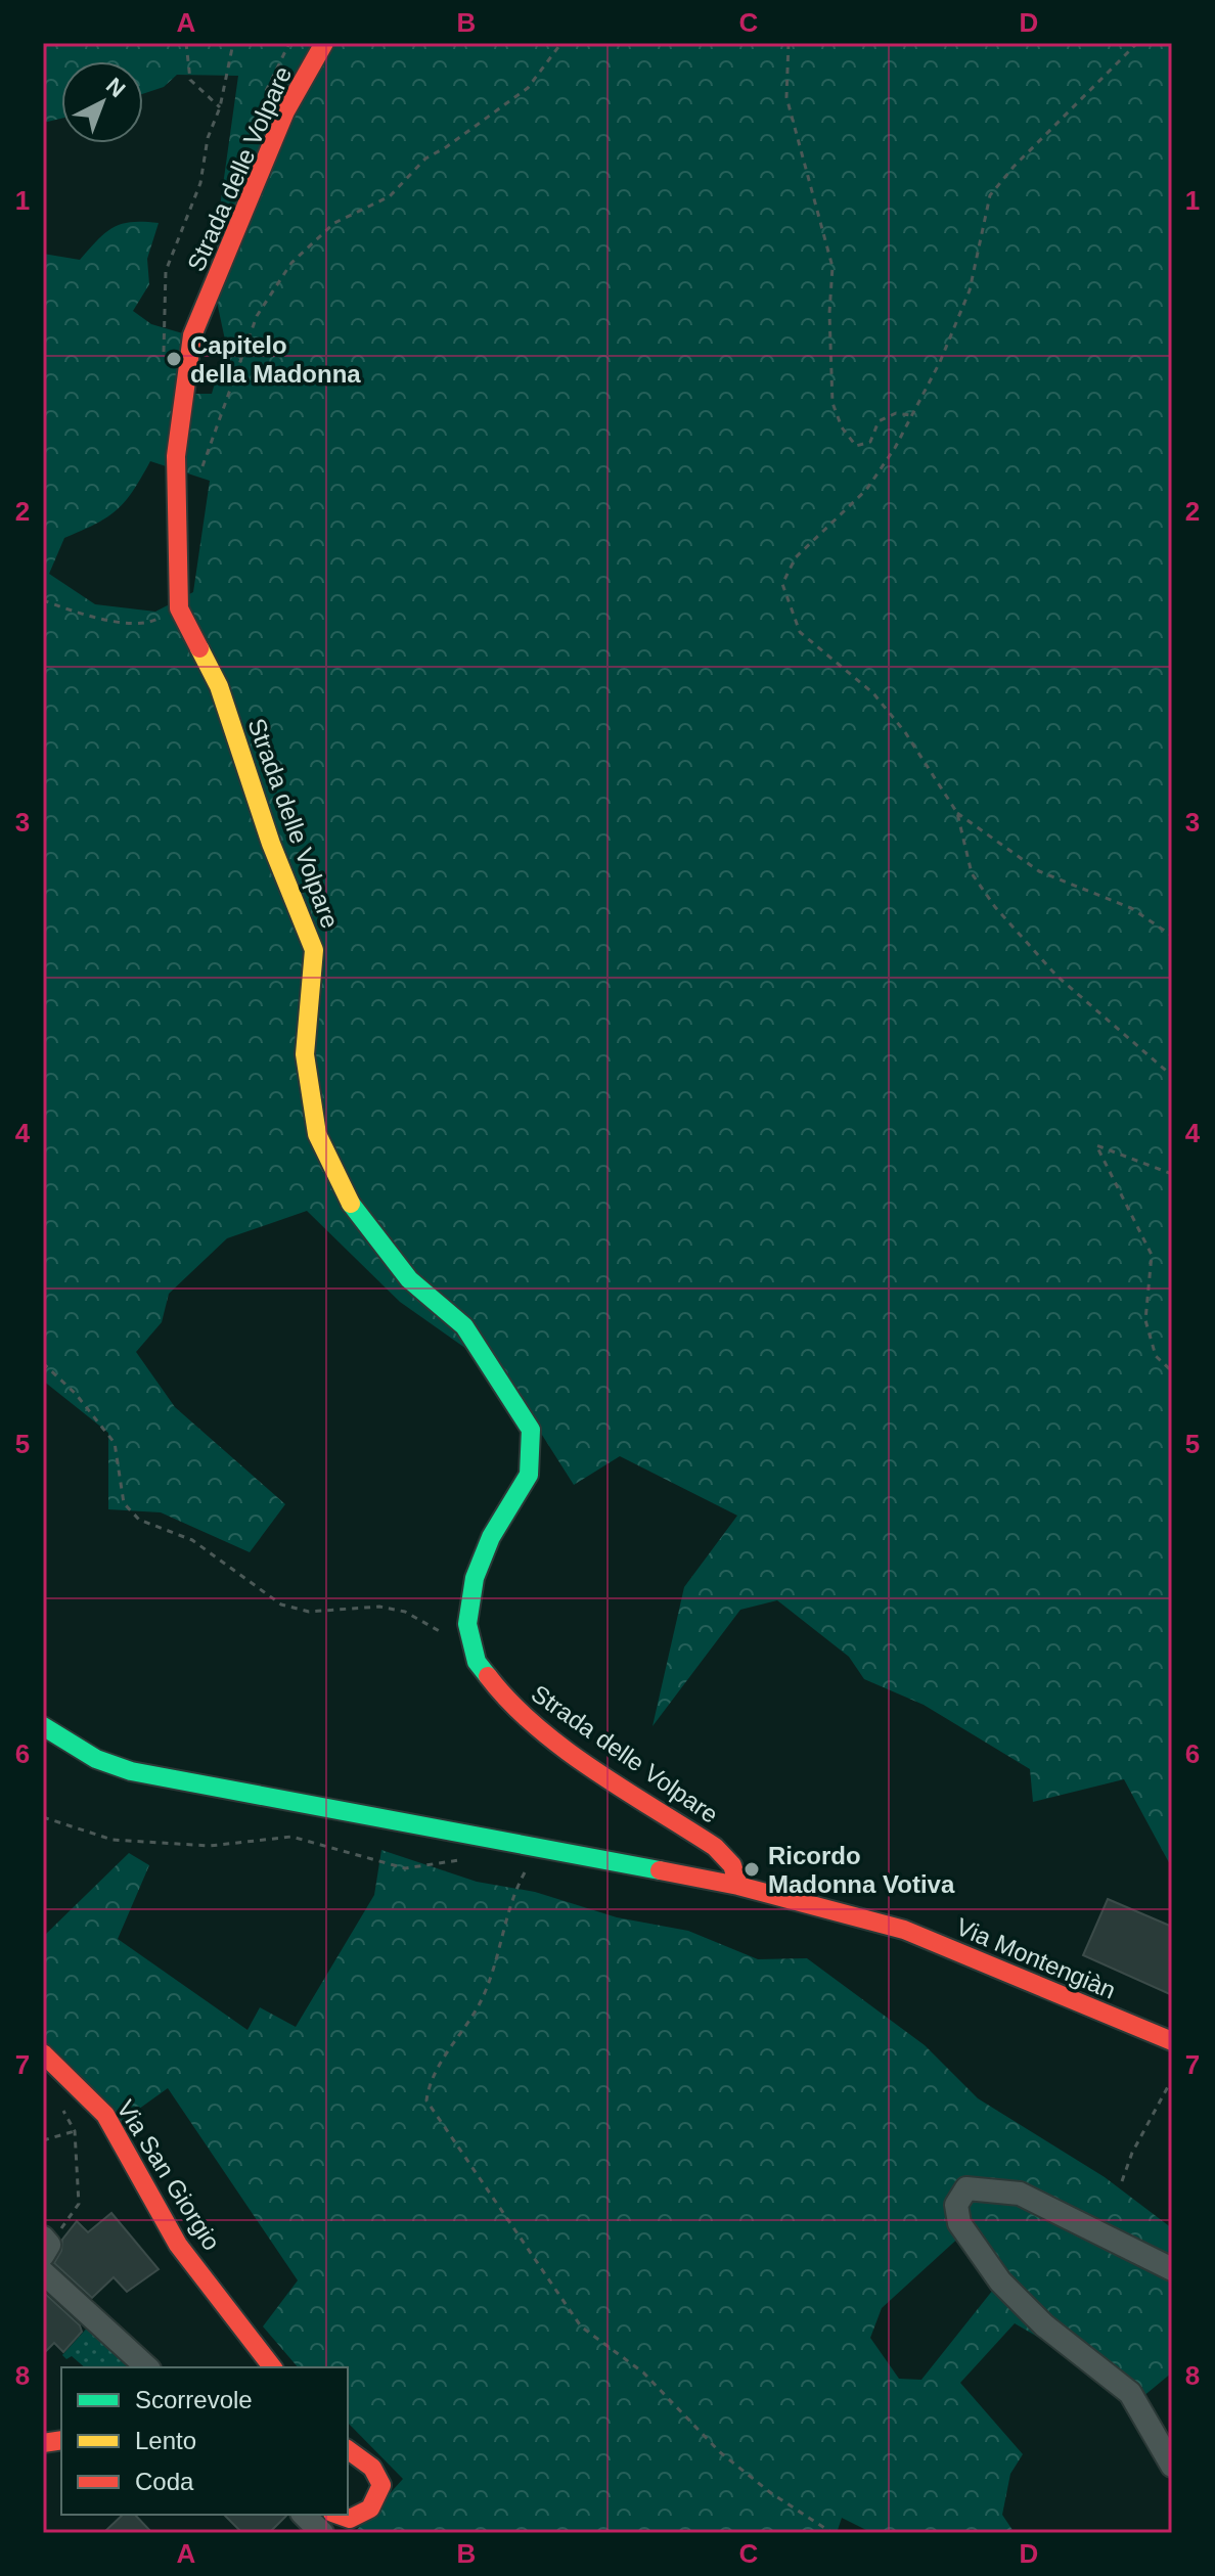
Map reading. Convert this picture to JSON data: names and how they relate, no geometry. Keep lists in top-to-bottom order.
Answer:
{
  "streets": {
    "street": ["Strada delle Volpare", "Via Montengiàn", "Via San Giorgio"]
  },
  "crossings": [
    ["Strada delle Volpare", "Via Montengiàn"]
  ],
  "places": ["Capitelo della Madonna", "Ricordo Madonna Votiva"],
  "legend": ["Scorrevole", "Lento", "Coda"],
  "north": "top right",
  "grid": {
    "columns": [
      "A",
      "B",
      "C",
      "D"
    ],
    "rows": [
      "1",
      "2",
      "3",
      "4",
      "5",
      "6",
      "7",
      "8"
    ]
  }
}
